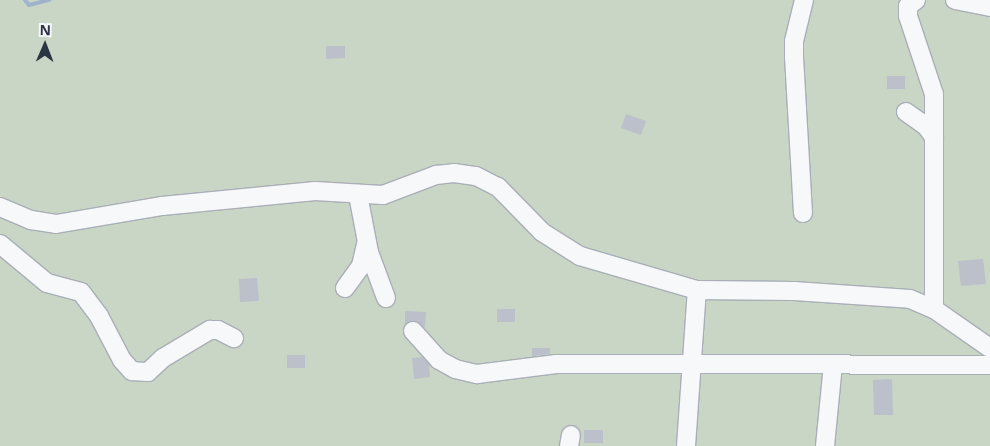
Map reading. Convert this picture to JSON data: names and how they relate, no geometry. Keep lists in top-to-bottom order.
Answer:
{
  "north": "top"
}
